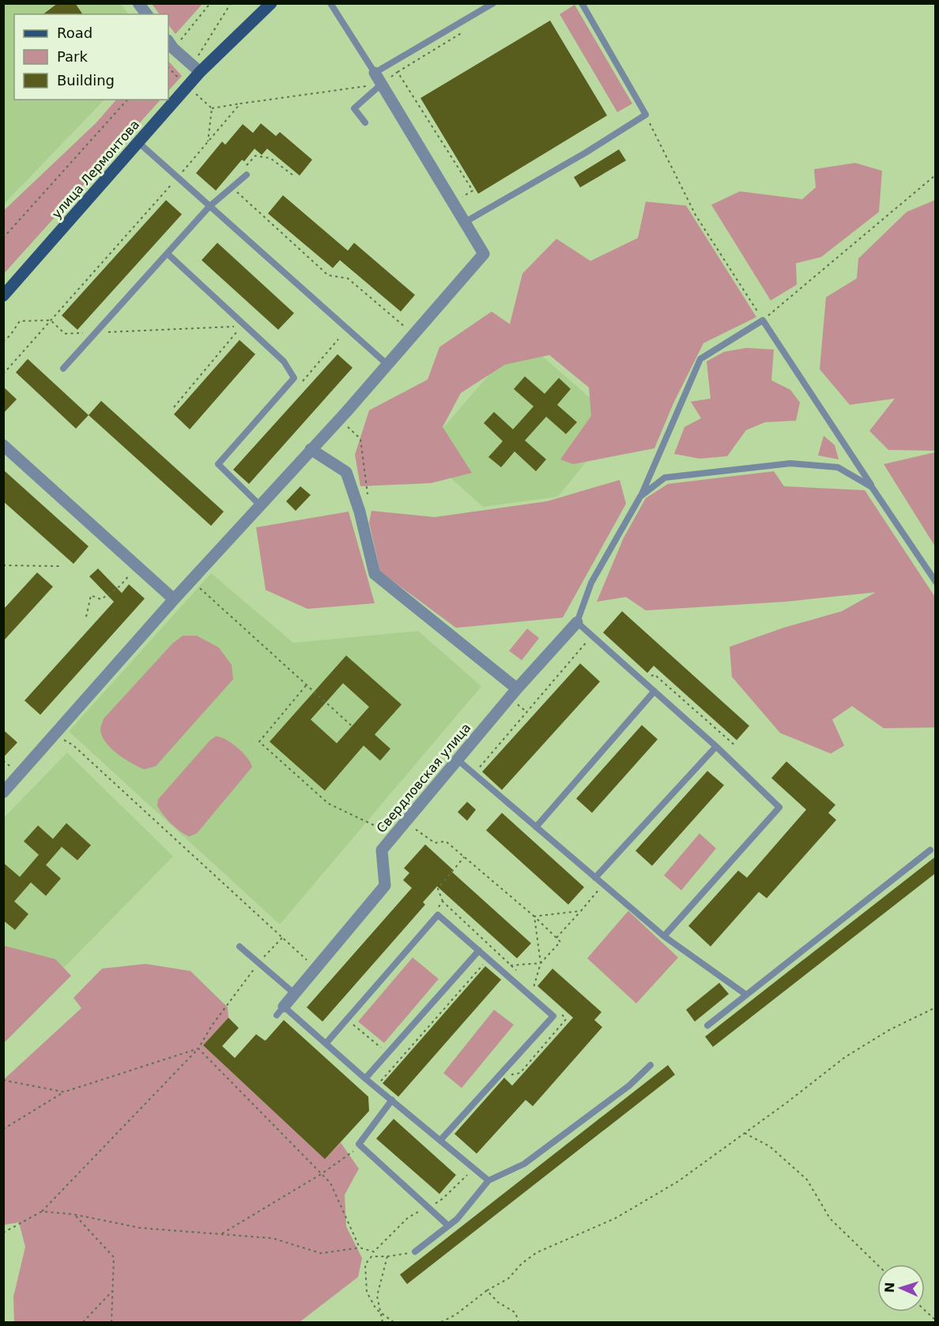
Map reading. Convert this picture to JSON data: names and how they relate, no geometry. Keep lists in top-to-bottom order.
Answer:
{
  "streets": {
    "main road": ["улица Лермонтова"],
    "street": ["Свердловская улица"]
  },
  "legend": ["Road", "Park", "Building"],
  "north": "left"
}
